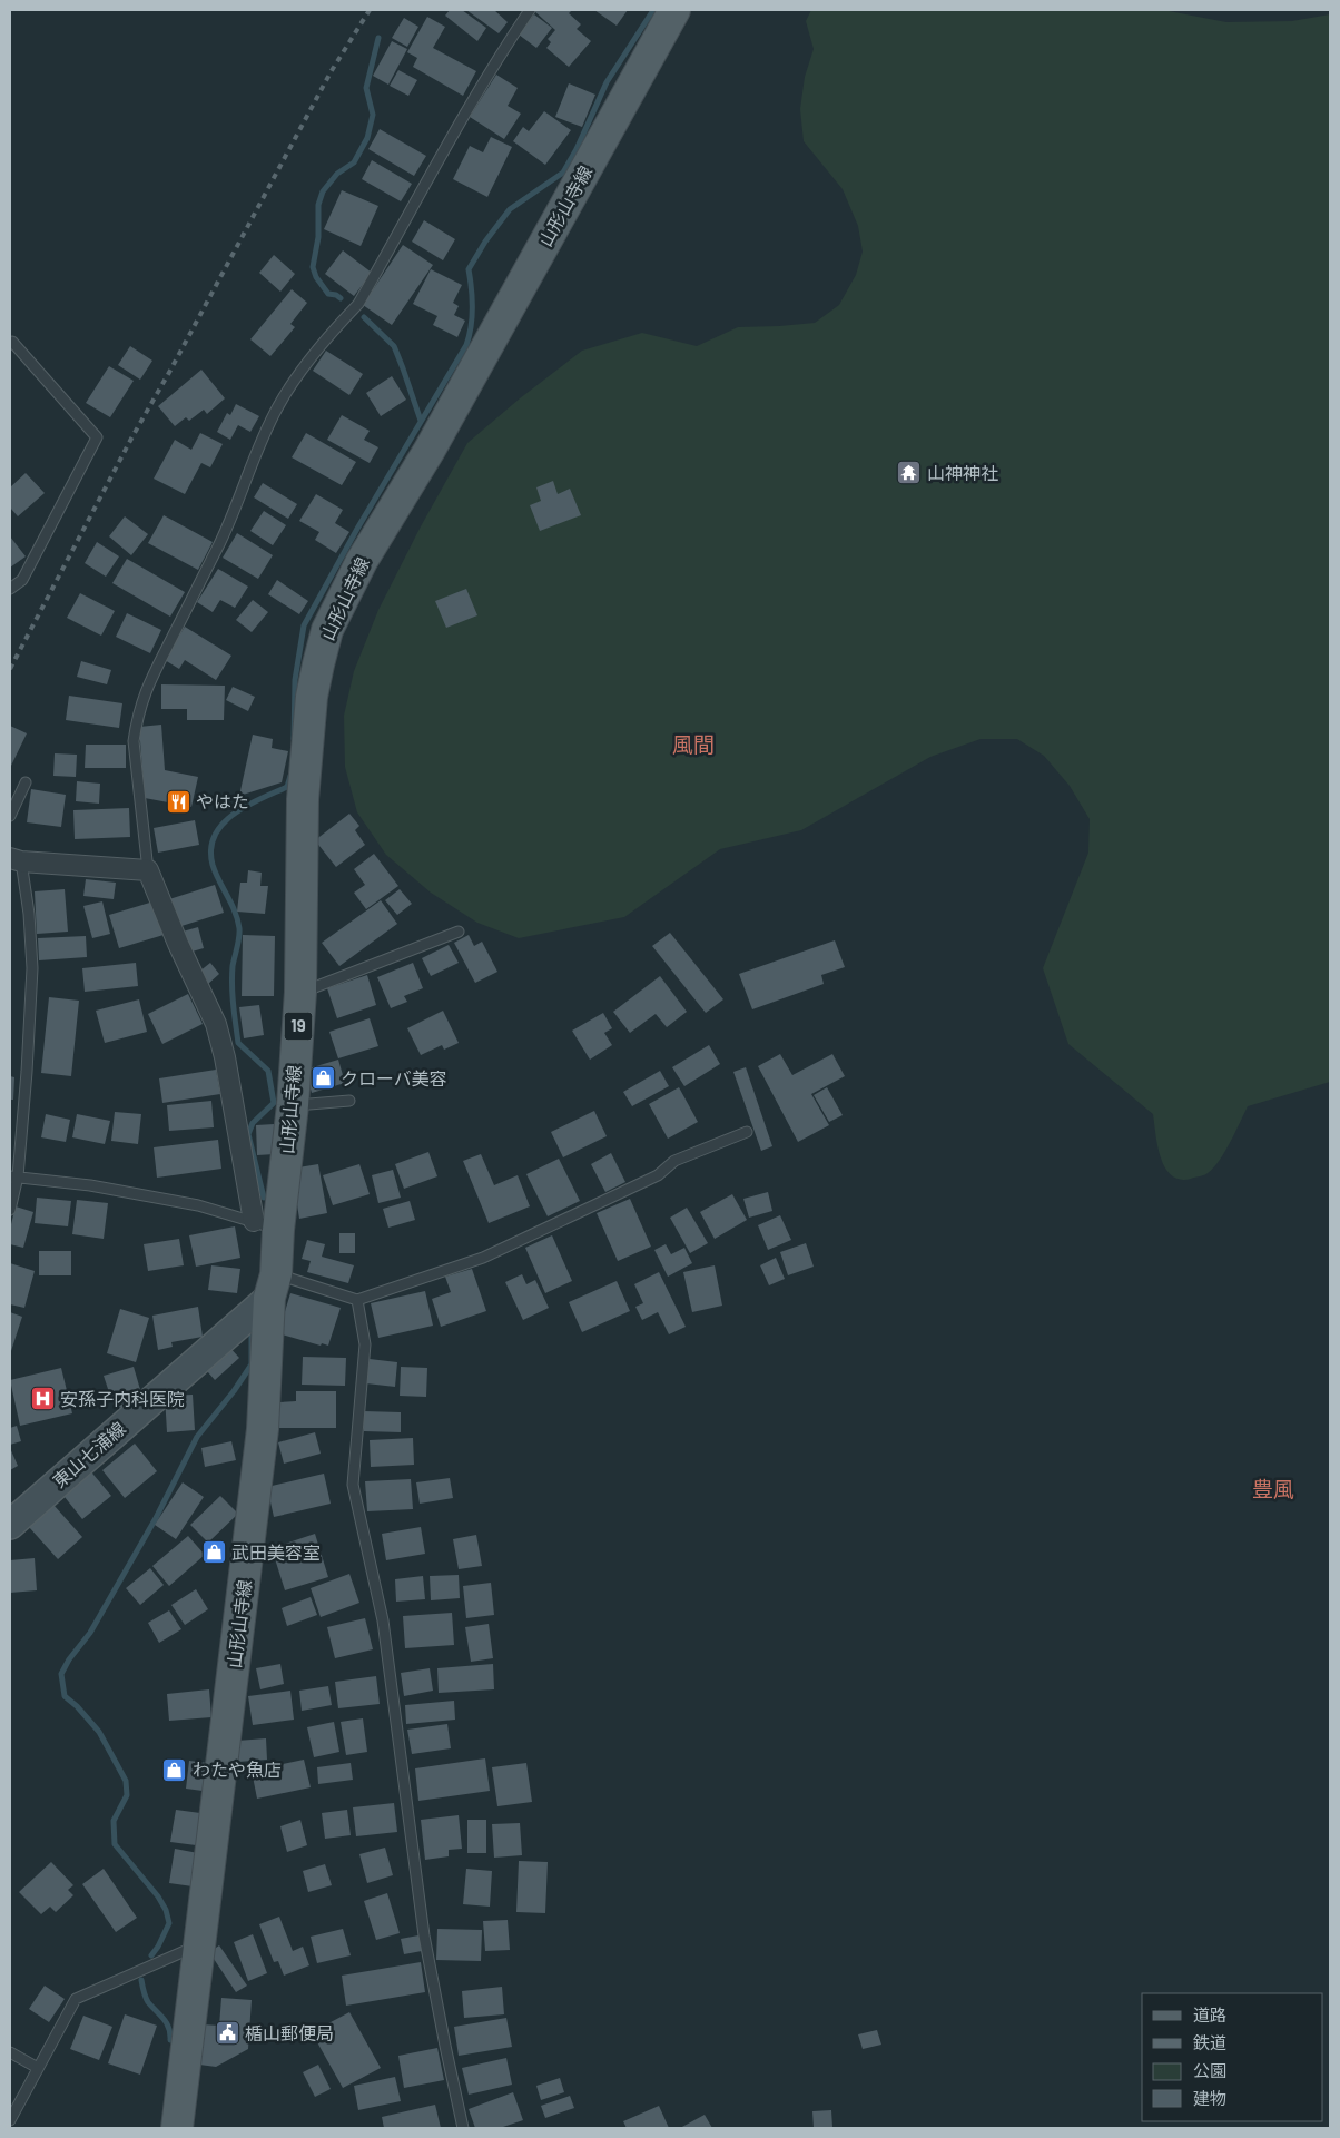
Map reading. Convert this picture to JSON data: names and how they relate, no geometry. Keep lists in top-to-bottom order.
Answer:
{
  "streets": {
    "main road": ["山形山寺線", "19", "東山七浦線"]
  },
  "crossings": [
    ["山形山寺線", "東山七浦線"]
  ],
  "districts": ["風間", "豊風"],
  "places": {
    "temple": ["山神神社"],
    "restaurant": ["やはた"],
    "shop": ["クローバ美容", "武田美容室", "わたや魚店"],
    "hospital": ["安孫子内科医院"],
    "public building": ["楯山郵便局"]
  },
  "legend": [
    "道路",
    "鉄道",
    "公園",
    "建物"
  ]
}
